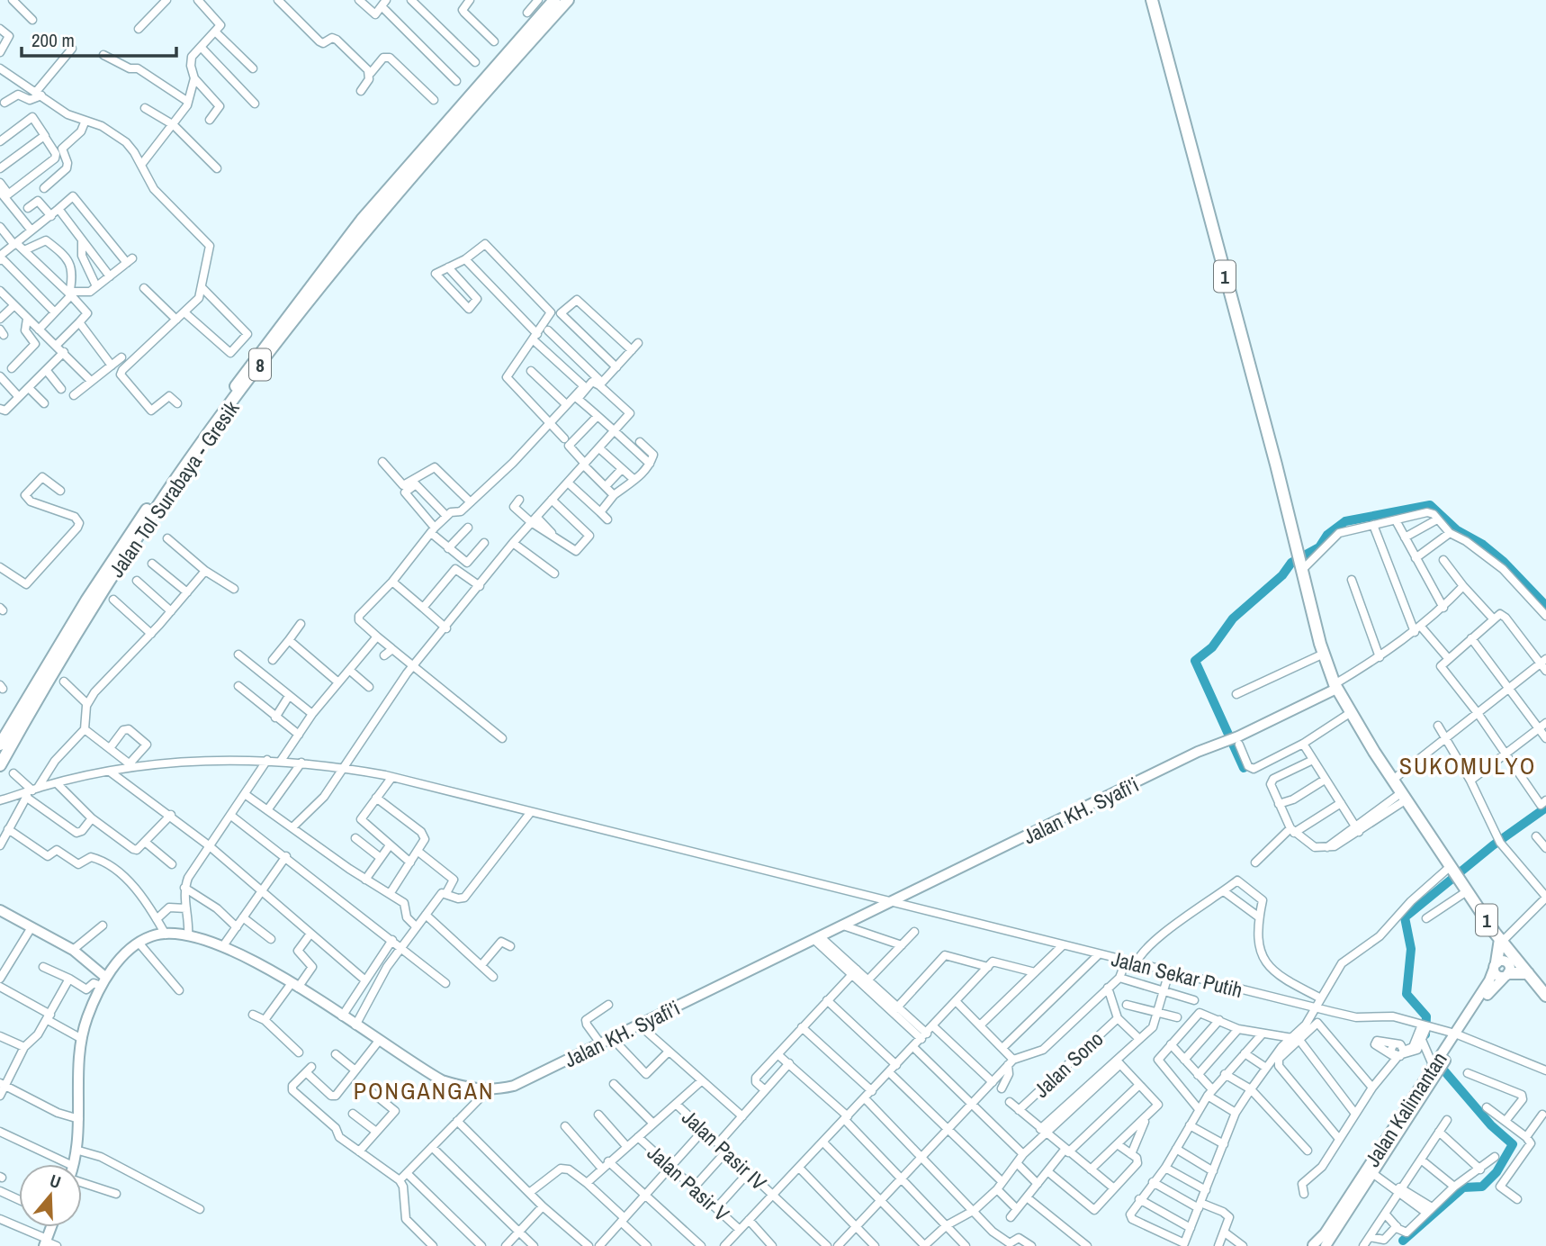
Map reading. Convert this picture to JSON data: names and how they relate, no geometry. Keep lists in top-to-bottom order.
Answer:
{
  "streets": {
    "highway": ["1", "8", "Jalan Tol Surabaya - Gresik"],
    "main road": ["Jalan KH. Syafi'i", "Jalan Kalimantan"],
    "street": [
      "Jalan Sekar Putih",
      "Jalan Sono",
      "Jalan Pasir IV",
      "Jalan Pasir V"
    ]
  },
  "crossings": [
    ["1", "Jalan KH. Syafi'i"],
    ["1", "Jalan Kalimantan"],
    ["Jalan KH. Syafi'i", "Jalan Sekar Putih"],
    ["Jalan Sekar Putih", "Jalan Kalimantan"]
  ],
  "districts": ["SUKOMULYO", "PONGANGAN"],
  "scale_bar": "200 m",
  "north": "top"
}
